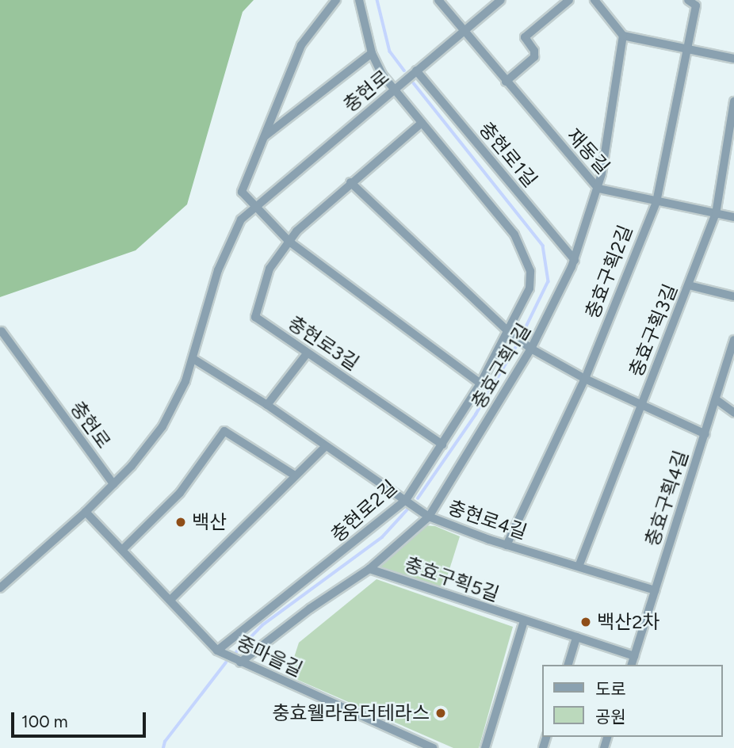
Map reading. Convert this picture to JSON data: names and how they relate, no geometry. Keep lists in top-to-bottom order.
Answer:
{
  "streets": {
    "street": [
      "충현로",
      "재동길",
      "충현로1길",
      "충효구획2길",
      "충효구획3길",
      "충현로3길",
      "충효구획1길",
      "충효구획4길",
      "충현로2길",
      "충현로4길",
      "충효구획5길",
      "중마을길"
    ]
  },
  "crossings": [
    ["충현로", "재동길"],
    ["충현로", "충현로1길"],
    ["충현로", "충현로2길"],
    ["충현로", "충현로4길"],
    ["충현로", "중마을길"],
    ["재동길", "충효구획2길"],
    ["재동길", "충효구획3길"],
    ["재동길", "충효구획1길"],
    ["충현로1길", "충효구획1길"],
    ["충효구획2길", "충현로4길"],
    ["충효구획3길", "충현로4길"],
    ["충현로3길", "충현로2길"],
    ["충효구획1길", "충현로4길"],
    ["충효구획1길", "충효구획5길"],
    ["충효구획1길", "중마을길"],
    ["충효구획4길", "충현로4길"],
    ["충효구획4길", "충효구획5길"],
    ["충현로2길", "충현로4길"],
    ["충현로2길", "중마을길"]
  ],
  "places": ["백산", "백산2차", "충효웰라움더테라스"],
  "legend": ["도로", "공원"],
  "scale_bar": "100 m"
}
